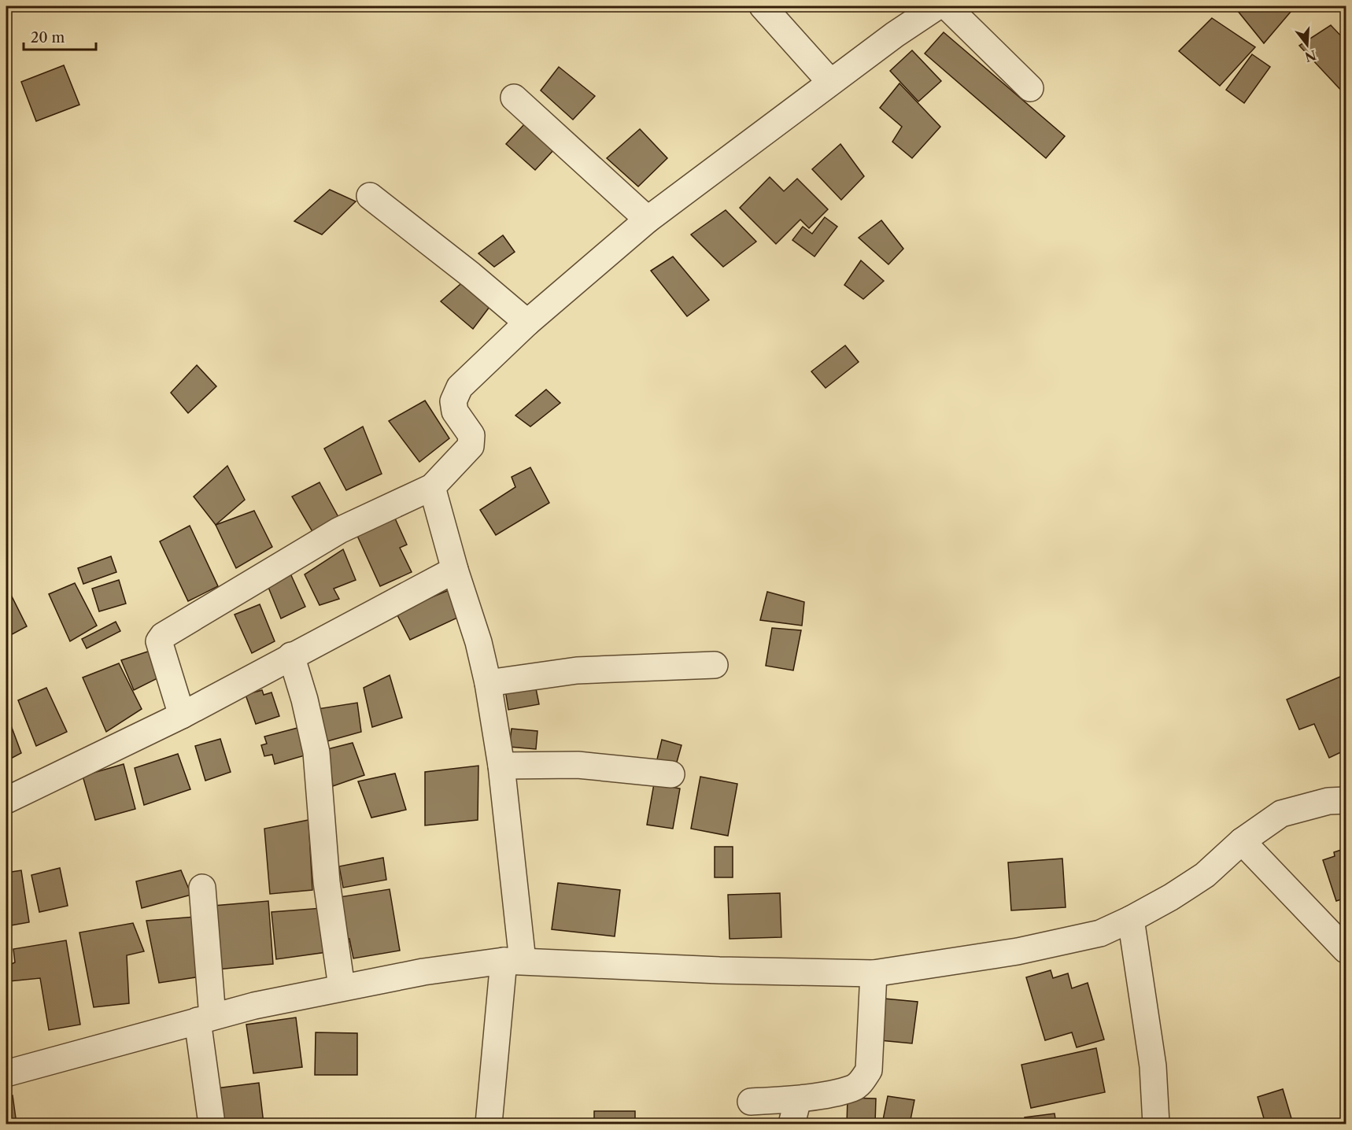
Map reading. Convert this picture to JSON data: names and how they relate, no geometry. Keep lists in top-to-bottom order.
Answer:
{
  "scale_bar": "20 m",
  "north": "bottom"
}
